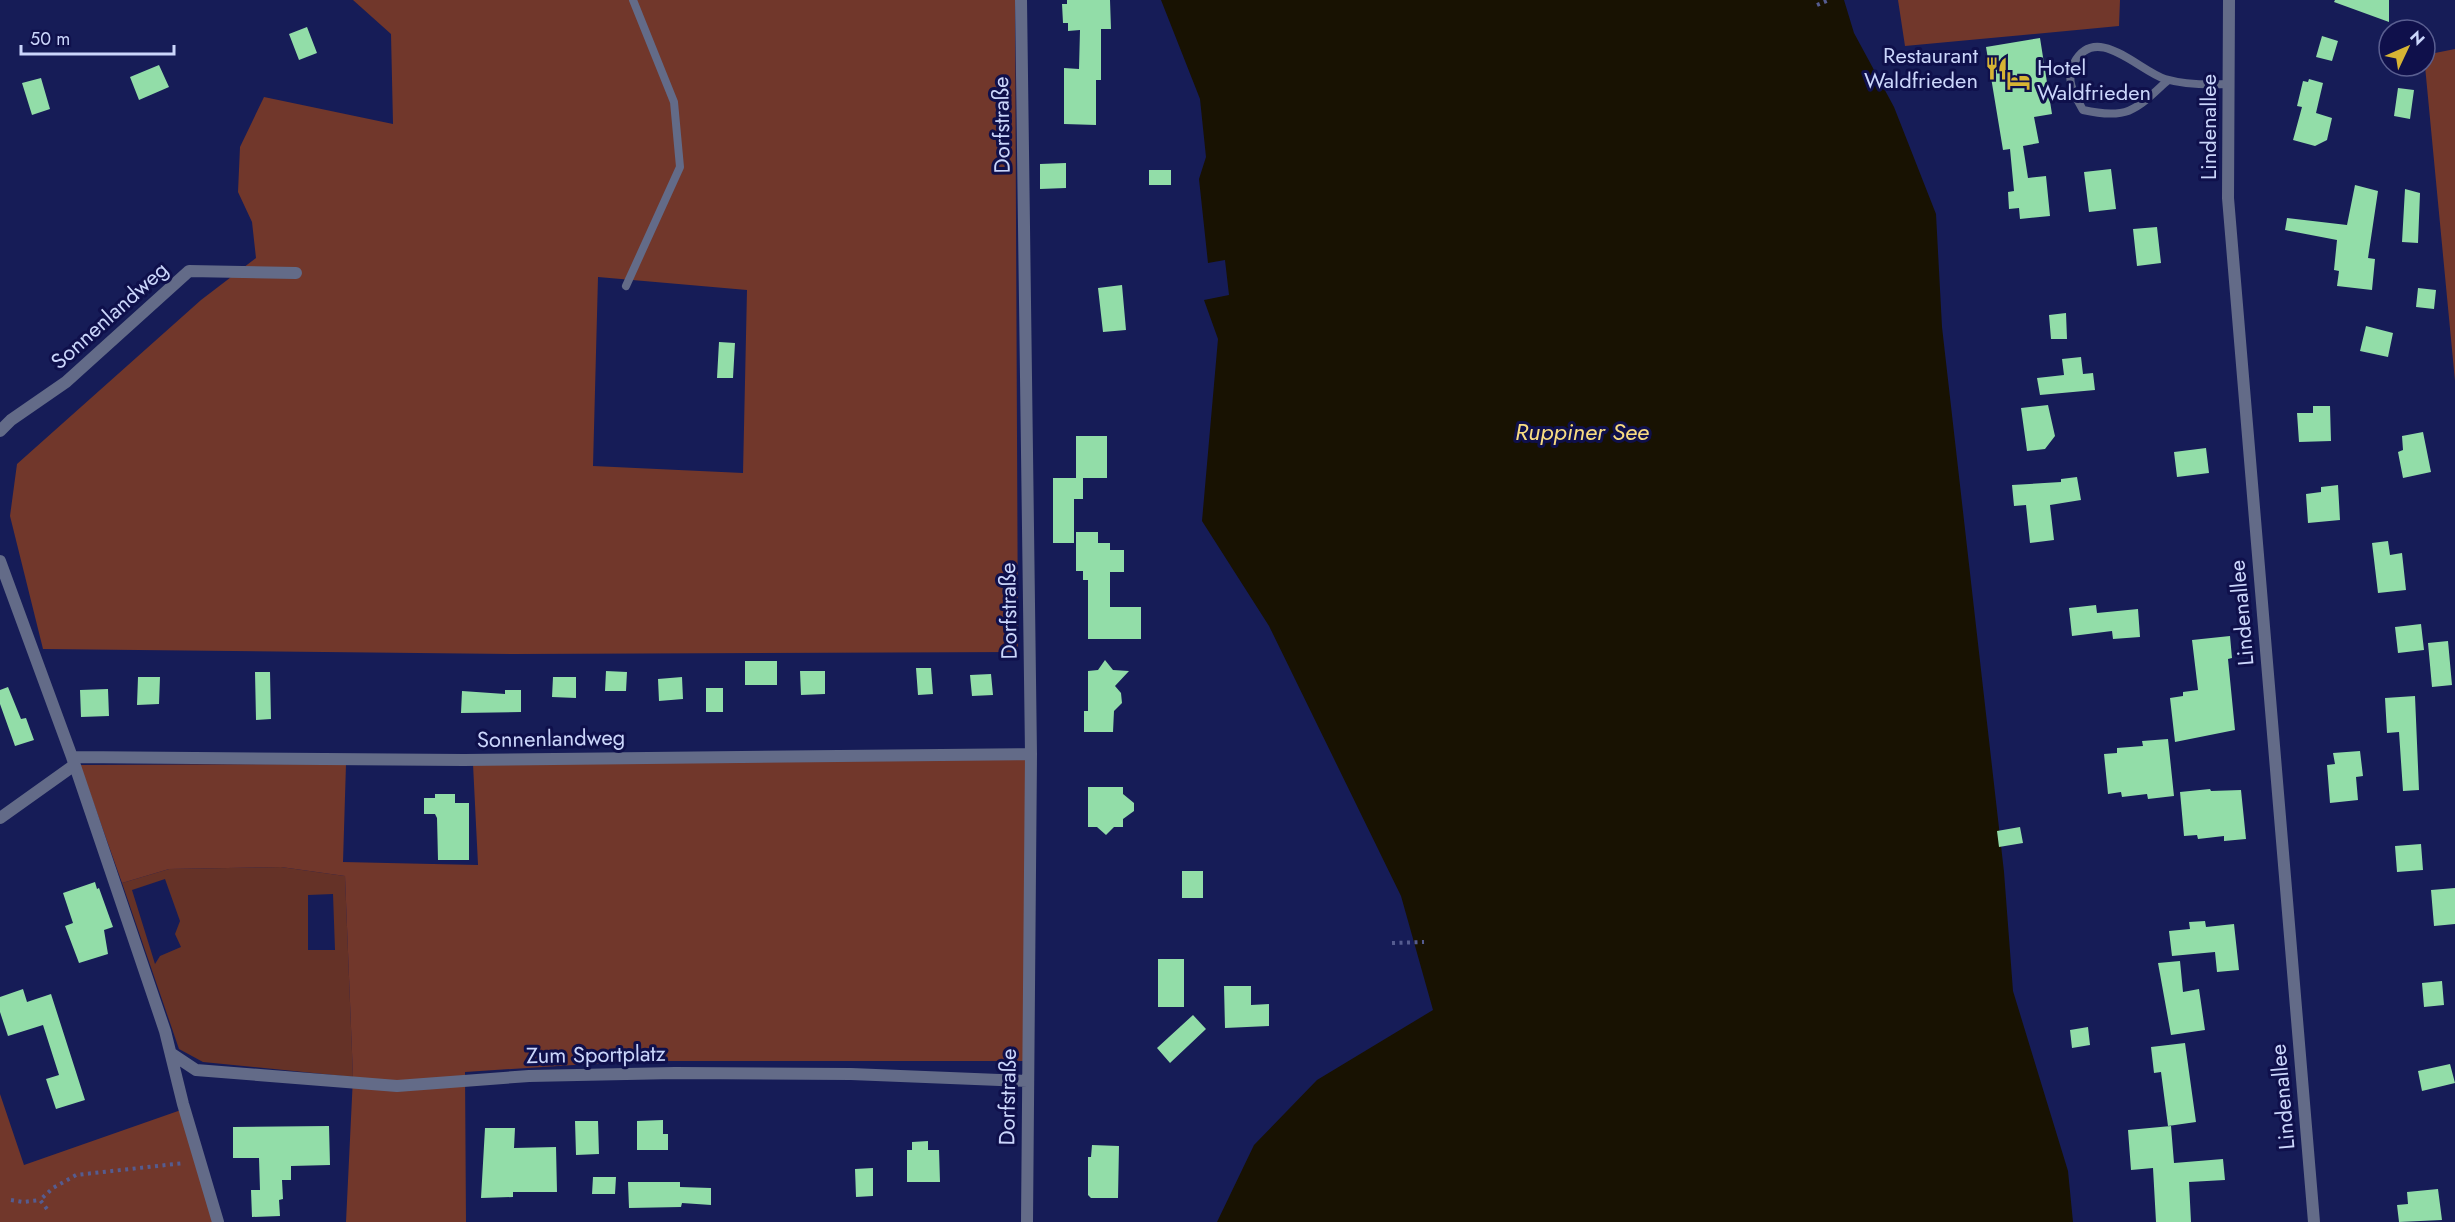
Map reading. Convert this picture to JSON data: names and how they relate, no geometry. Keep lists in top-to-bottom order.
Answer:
{
  "streets": {
    "street": [
      "Dorfstraße",
      "Lindenallee",
      "Sonnenlandweg",
      "Zum Sportplatz"
    ]
  },
  "crossings": [
    ["Dorfstraße", "Sonnenlandweg"],
    ["Dorfstraße", "Zum Sportplatz"]
  ],
  "water": ["Ruppiner See"],
  "places": {
    "restaurant": ["Restaurant Waldfrieden"],
    "hotel": ["Hotel Waldfrieden"]
  },
  "scale_bar": "50 m",
  "north": "top right"
}
